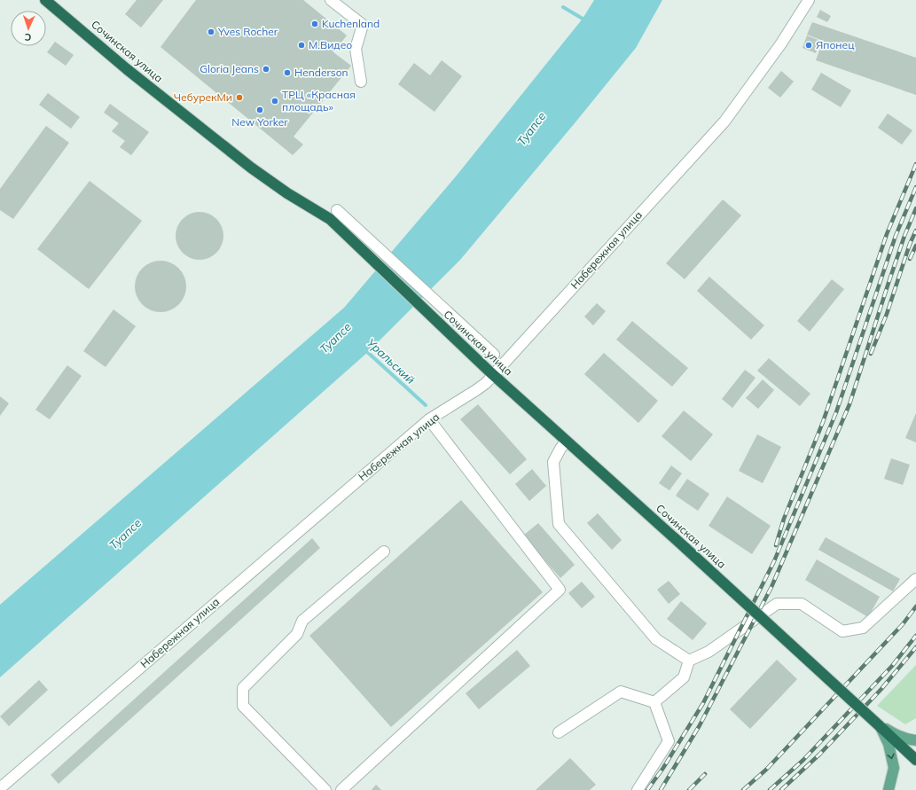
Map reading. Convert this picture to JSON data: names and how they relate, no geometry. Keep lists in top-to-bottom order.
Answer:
{
  "streets": {
    "highway": ["Сочинская улица"],
    "street": ["Набережная улица"]
  },
  "crossings": [
    ["Сочинская улица", "Набережная улица"]
  ],
  "water": ["Туапсе", "Уральский"],
  "places": [
    "Kuchenland",
    "Yves Rocher",
    "М.Видео",
    "Японец",
    "Gloria Jeans",
    "Henderson",
    "ЧебурекМи",
    "ТРЦ «Красная площадь»",
    "New Yorker"
  ],
  "north": "bottom"
}
